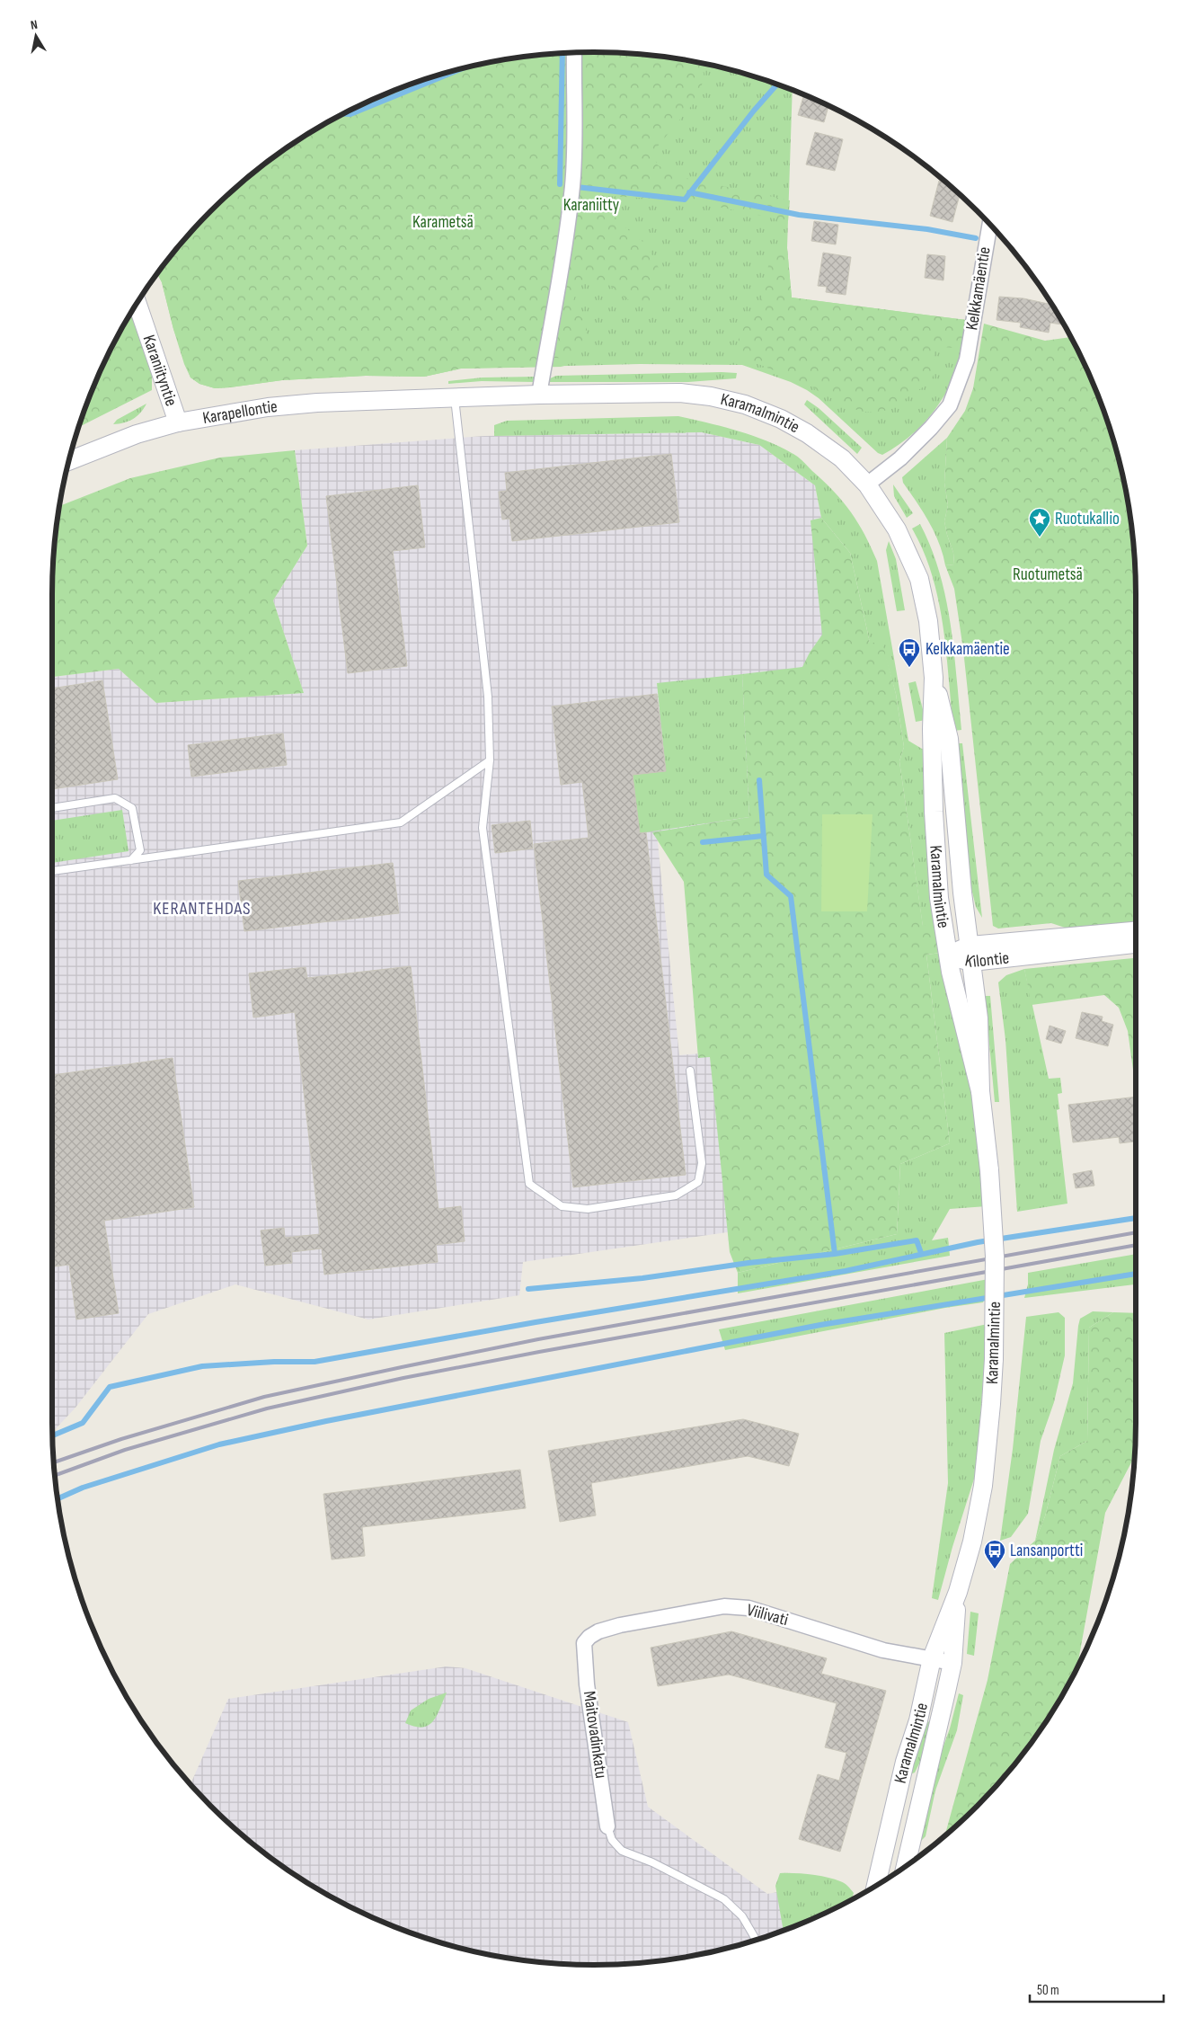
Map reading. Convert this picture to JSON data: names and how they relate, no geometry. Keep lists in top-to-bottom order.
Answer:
{
  "streets": {
    "street": [
      "Kelkkamäentie",
      "Karaniityntie",
      "Karapellontie",
      "Karamalmintie",
      "Kilontie",
      "Viilivati",
      "Maitovadinkatu"
    ]
  },
  "crossings": [
    ["Kelkkamäentie", "Karamalmintie"],
    ["Karaniityntie", "Karapellontie"],
    ["Karapellontie", "Karamalmintie"],
    ["Karamalmintie", "Kilontie"],
    ["Karamalmintie", "Viilivati"],
    ["Viilivati", "Maitovadinkatu"]
  ],
  "districts": ["KERANTEHDAS"],
  "parks": ["Karaniitty", "Karametsä", "Ruotumetsä"],
  "places": {
    "place": ["Ruotukallio"],
    "bus stop": ["Kelkkamäentie", "Lansanportti"]
  },
  "scale_bar": "50 m",
  "north": "top"
}
